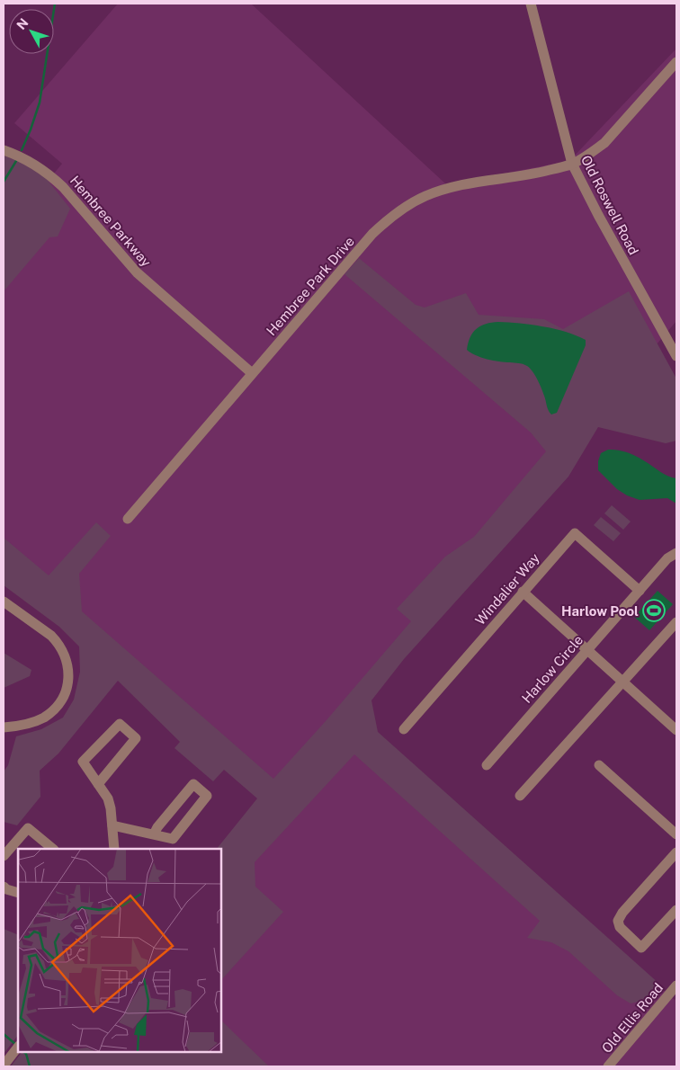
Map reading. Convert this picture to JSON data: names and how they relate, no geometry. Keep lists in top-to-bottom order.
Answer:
{
  "streets": {
    "street": [
      "Old Roswell Road",
      "Hembree Parkway",
      "Hembree Park Drive",
      "Windalier Way",
      "Harlow Circle",
      "Old Ellis Road"
    ]
  },
  "crossings": [
    ["Old Roswell Road", "Hembree Park Drive"],
    ["Hembree Parkway", "Hembree Park Drive"],
    ["Windalier Way", "Harlow Circle"]
  ],
  "places": {
    "sports": ["Harlow Pool"]
  },
  "north": "top left"
}
